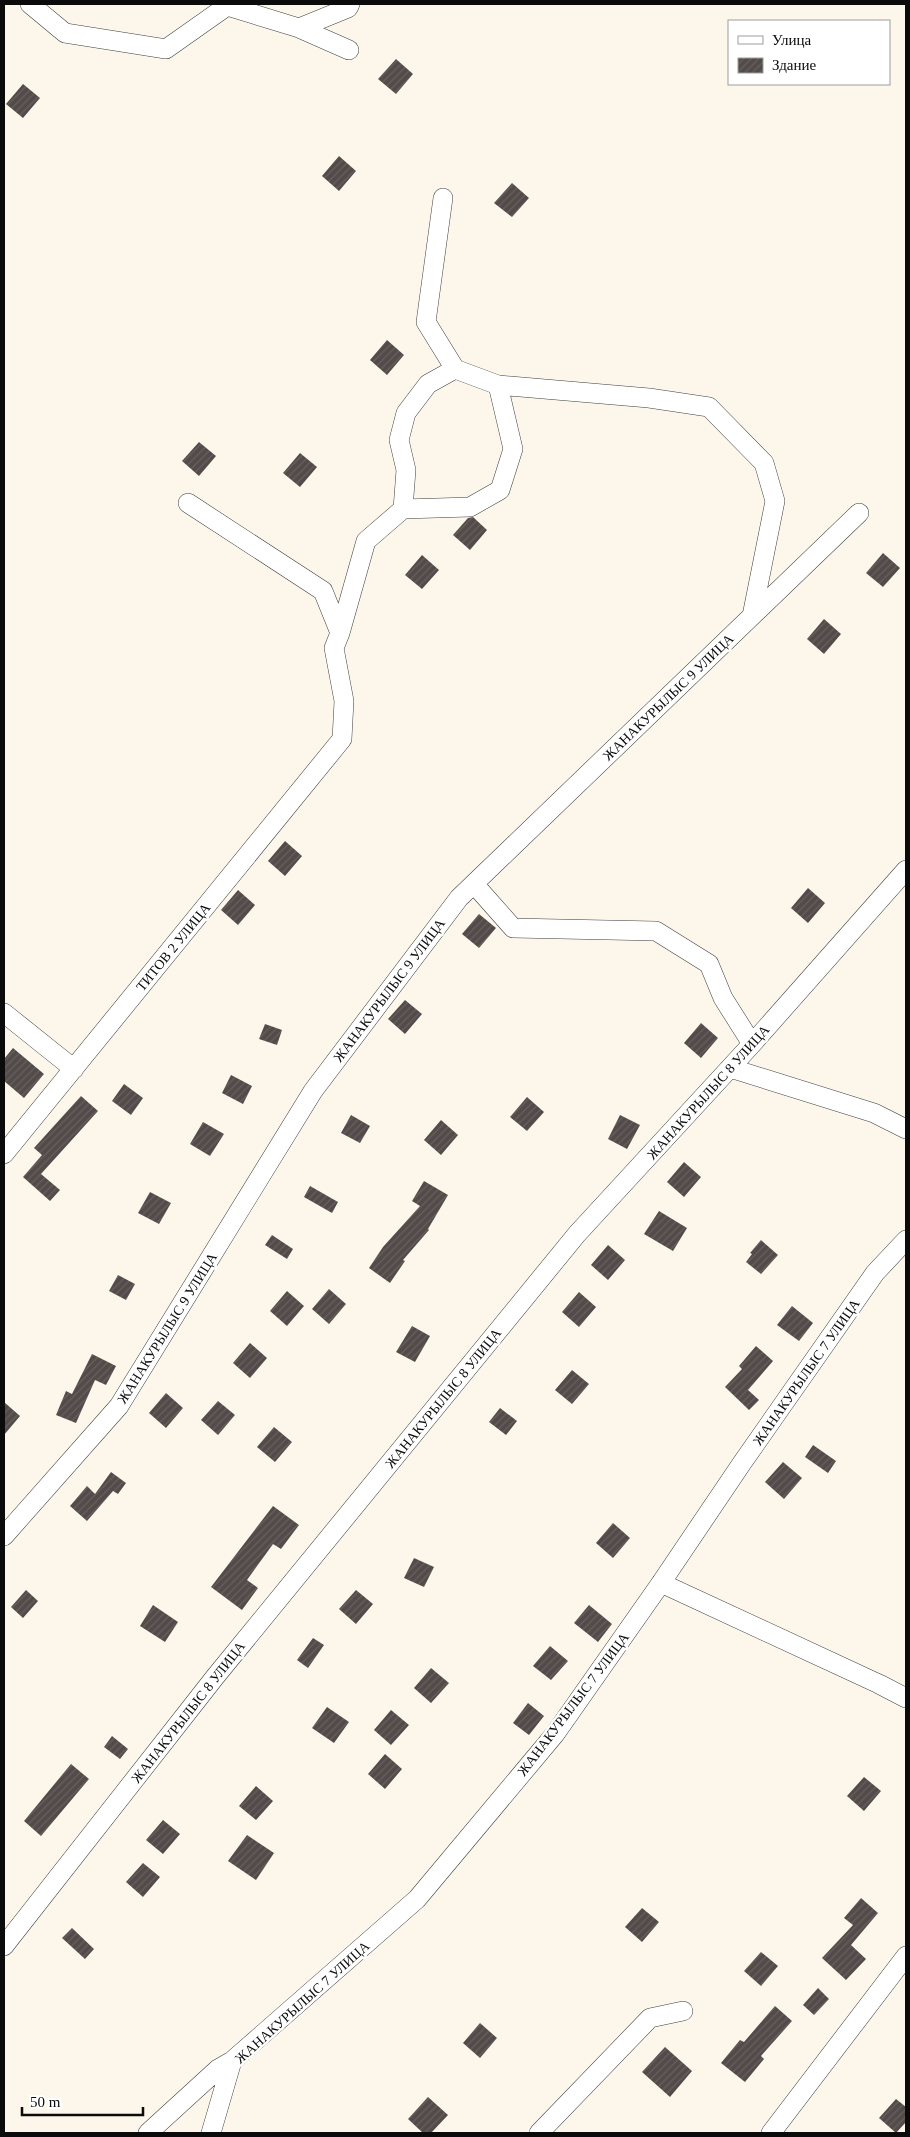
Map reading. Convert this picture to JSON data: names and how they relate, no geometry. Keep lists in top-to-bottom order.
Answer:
{
  "streets": {
    "street": [
      "ЖАНАКУРЫЛЫС 9 УЛИЦА",
      "ТИТОВ 2 УЛИЦА",
      "ЖАНАКУРЫЛЫС 8 УЛИЦА",
      "ЖАНАКУРЫЛЫС 7 УЛИЦА"
    ]
  },
  "legend": ["Улица", "Здание"],
  "scale_bar": "50 m"
}
